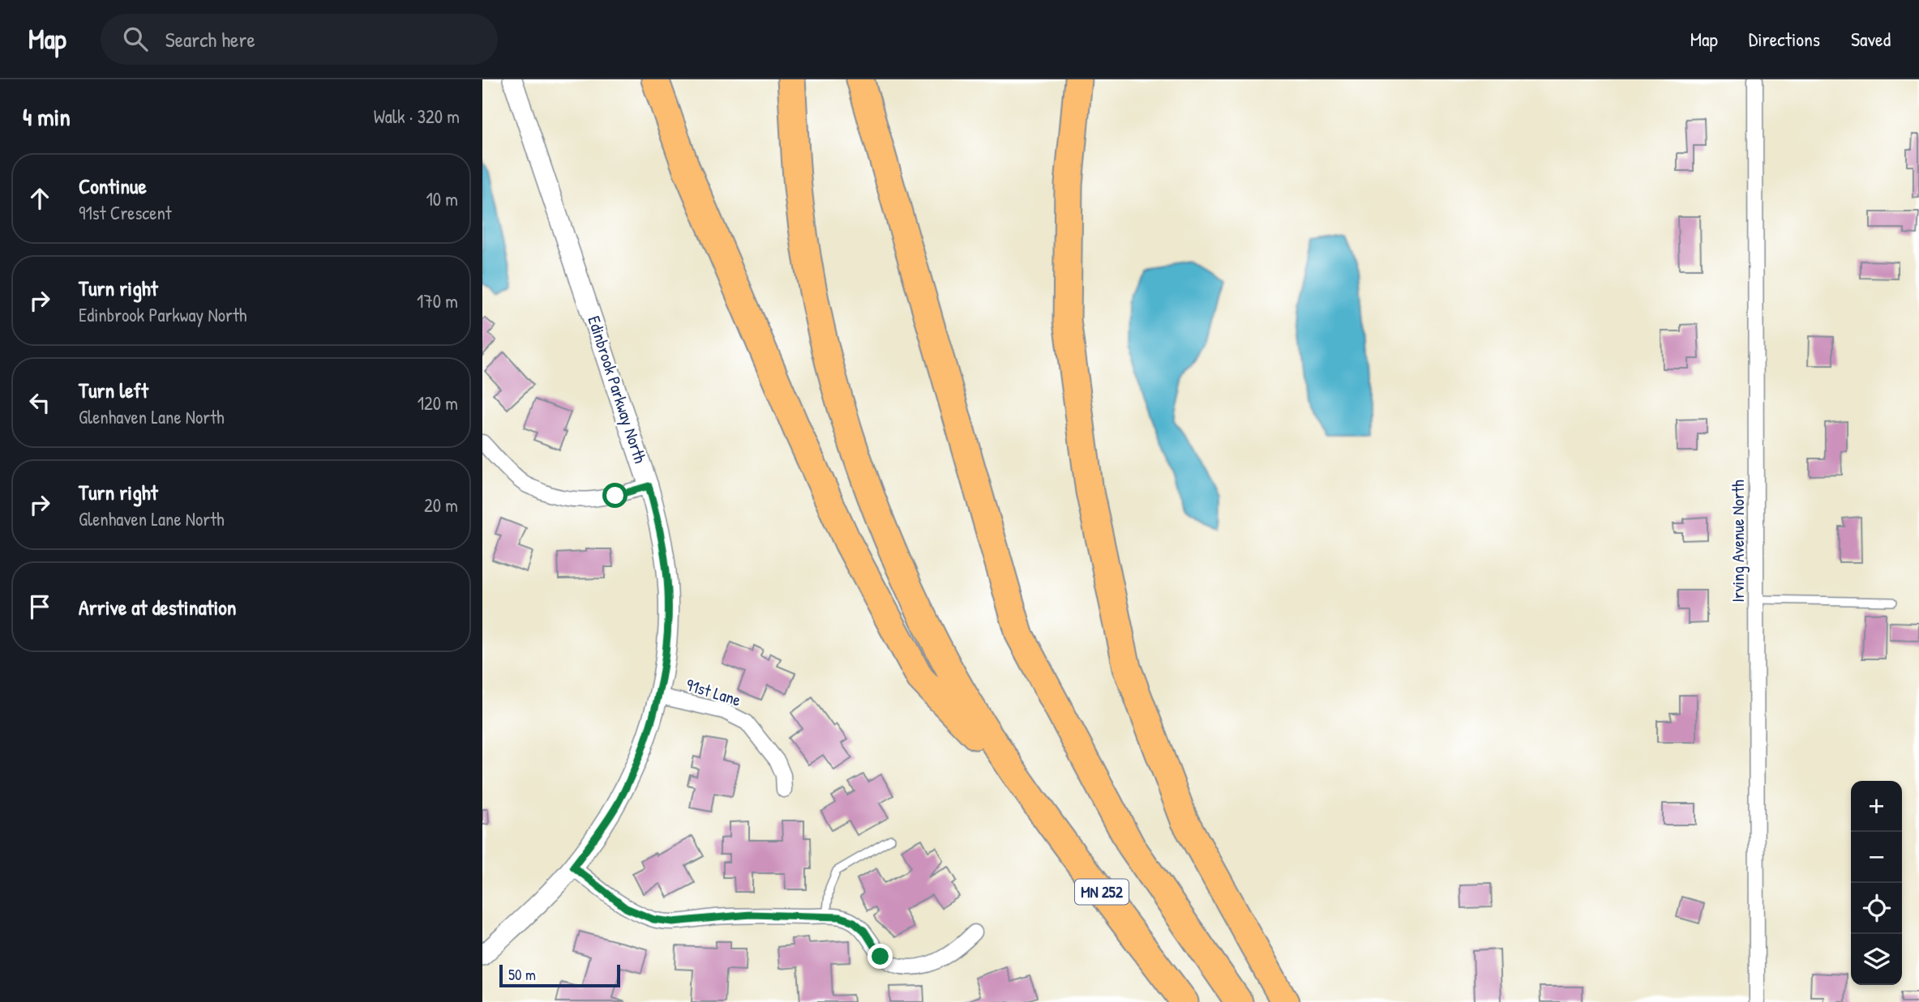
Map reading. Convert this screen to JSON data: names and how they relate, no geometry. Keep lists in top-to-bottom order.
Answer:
{
  "streets": {
    "highway": ["MN 252"],
    "street": ["Edinbrook Parkway North", "Irving Avenue North", "91st Lane"]
  },
  "crossings": [
    ["Edinbrook Parkway North", "91st Lane"]
  ],
  "scale_bar": "50 m",
  "page": {
    "header": "Map",
    "search": "Search here",
    "nav": ["Map", "Directions", "Saved"],
    "heading": ["4 min", "Walk · 320 m"],
    "list": [
      ["Continue", "91st Crescent", "10 m"],
      ["Turn right", "Edinbrook Parkway North", "170 m"],
      ["Turn left", "Glenhaven Lane North", "120 m"],
      ["Turn right", "Glenhaven Lane North", "20 m"],
      "Arrive at destination"
    ],
    "map_buttons": ["+", "−"],
    "scale": "50 m"
  }
}
